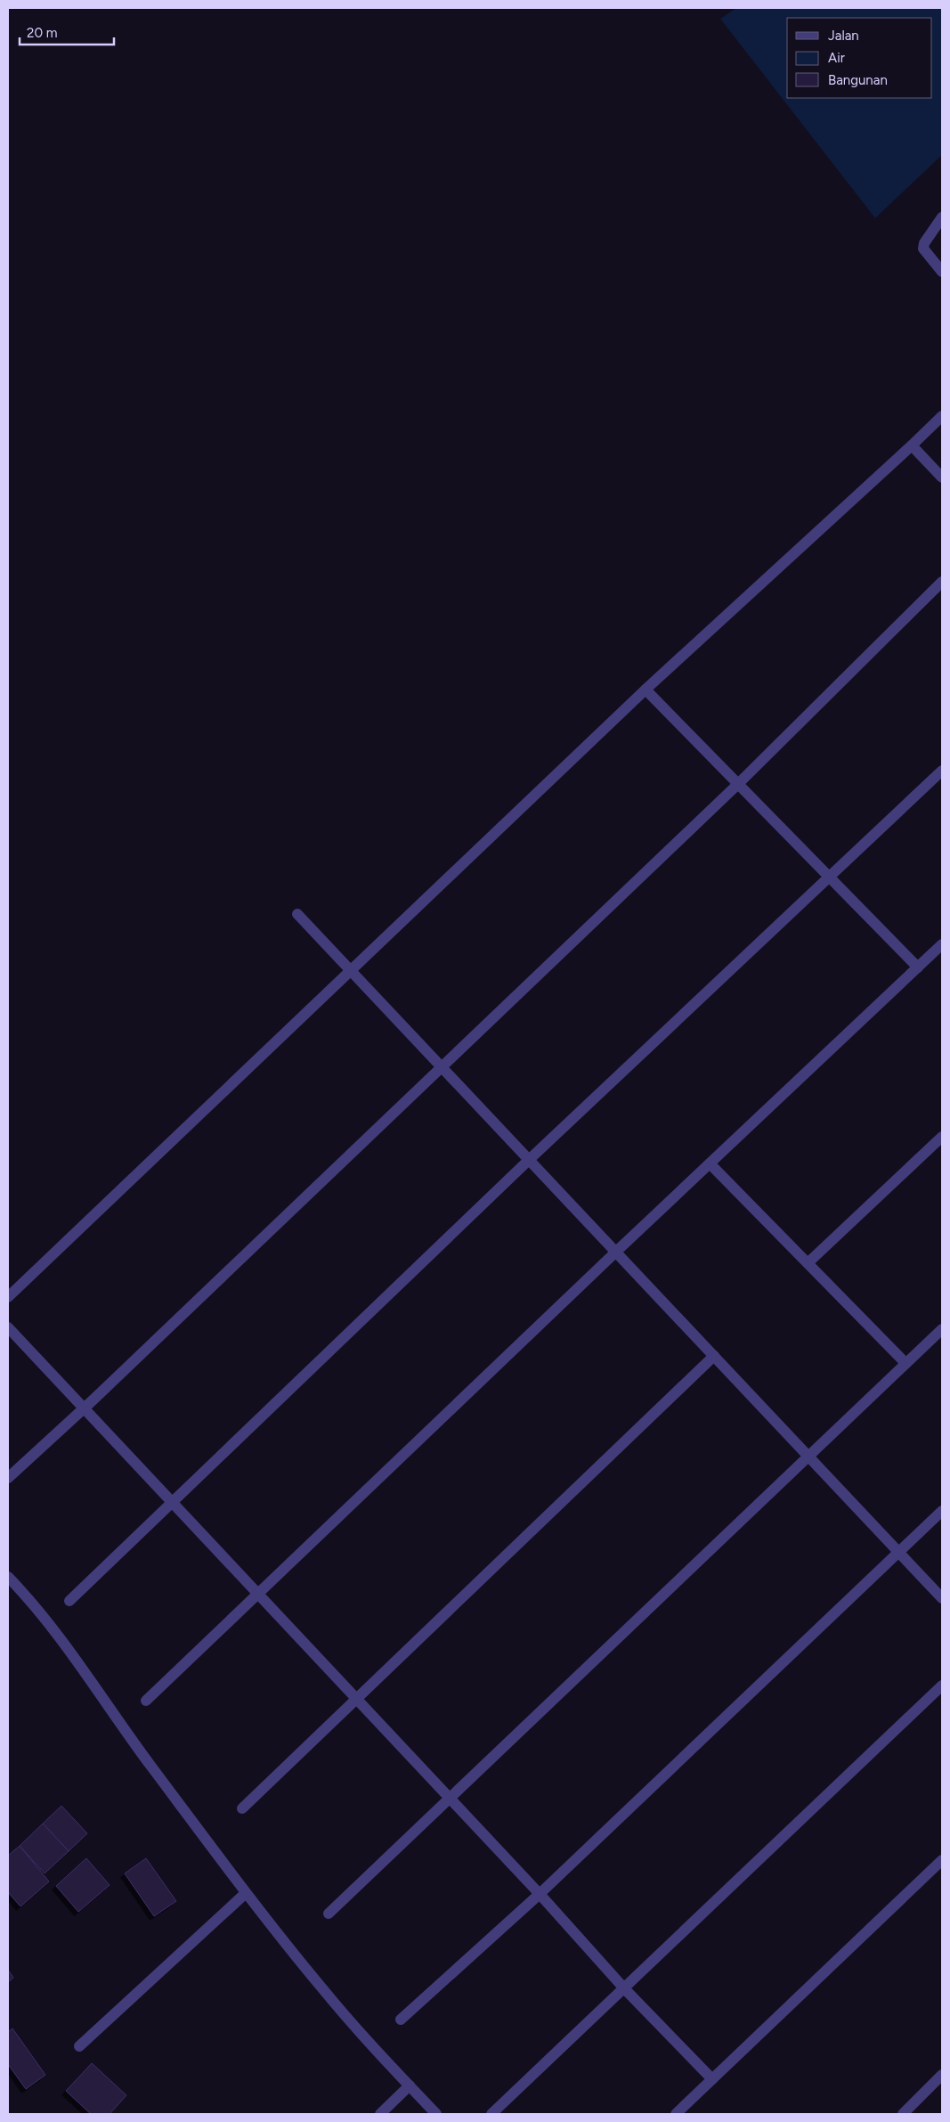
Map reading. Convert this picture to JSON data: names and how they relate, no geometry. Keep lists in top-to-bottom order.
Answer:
{
  "legend": ["Jalan", "Air", "Bangunan"],
  "scale_bar": "20 m"
}
